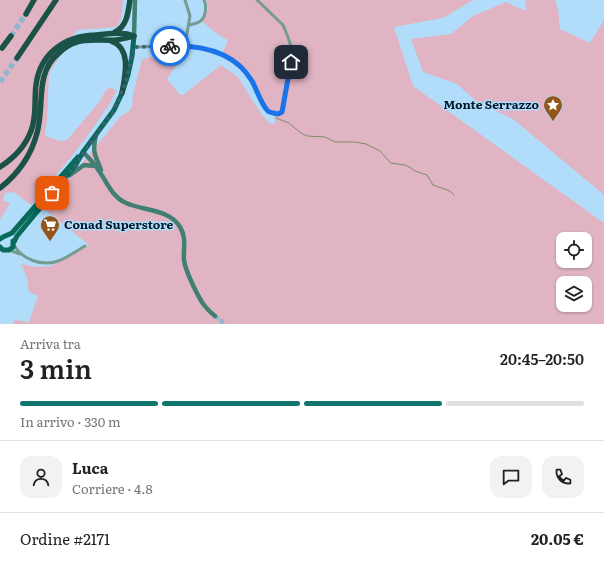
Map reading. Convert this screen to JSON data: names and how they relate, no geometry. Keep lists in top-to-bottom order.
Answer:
{
  "places": {
    "place": ["Monte Serrazzo"],
    "supermarket": ["Conad Superstore"]
  },
  "page": {
    "heading": ["3 min", "Arriva tra", "20:45–20:50"],
    "panel": [
      "Luca",
      "Corriere · 4.8",
      "Ordine #2171",
      "20.05 €"
    ],
    "bar": "In arrivo · 330 m"
  }
}
